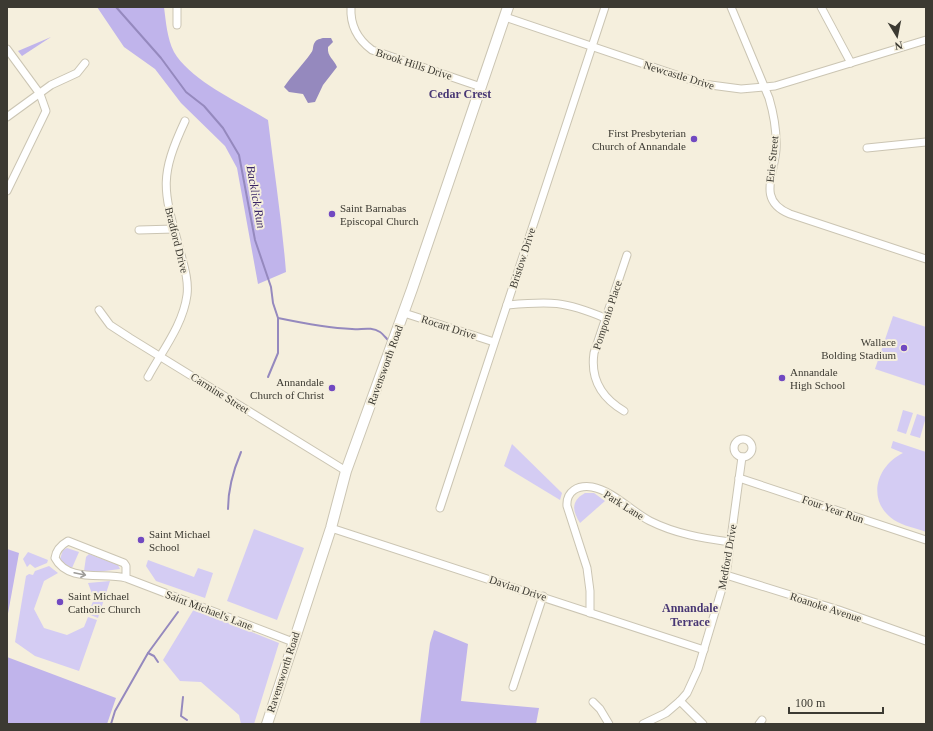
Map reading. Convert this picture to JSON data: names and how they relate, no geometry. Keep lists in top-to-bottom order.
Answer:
{
  "streets": {
    "main road": ["Ravensworth Road"],
    "street": [
      "Brook Hills Drive",
      "Newcastle Drive",
      "Erie Street",
      "Bradford Drive",
      "Bristow Drive",
      "Pomponio Place",
      "Rocart Drive",
      "Carmine Street",
      "Park Lane",
      "Four Year Run",
      "Medford Drive",
      "Davian Drive",
      "Roanoke Avenue",
      "Saint Michael's Lane"
    ]
  },
  "crossings": [
    ["Brook Hills Drive", "Ravensworth Road"],
    ["Newcastle Drive", "Erie Street"],
    ["Newcastle Drive", "Bristow Drive"],
    ["Newcastle Drive", "Ravensworth Road"],
    ["Bradford Drive", "Carmine Street"],
    ["Bristow Drive", "Rocart Drive"],
    ["Rocart Drive", "Ravensworth Road"],
    ["Ravensworth Road", "Carmine Street"],
    ["Ravensworth Road", "Davian Drive"],
    ["Ravensworth Road", "Saint Michael's Lane"],
    ["Park Lane", "Medford Drive"],
    ["Park Lane", "Davian Drive"],
    ["Four Year Run", "Medford Drive"],
    ["Medford Drive", "Davian Drive"],
    ["Medford Drive", "Roanoke Avenue"]
  ],
  "districts": ["Cedar Crest", "Annandale Terrace"],
  "water": ["Backlick Run"],
  "places": [
    "First Presbyterian Church of Annandale",
    "Saint Barnabas Episcopal Church",
    "Wallace Bolding Stadium",
    "Annandale High School",
    "Annandale Church of Christ",
    "Saint Michael School",
    "Saint Michael Catholic Church"
  ],
  "scale_bar": "100 m",
  "north": "bottom"
}
